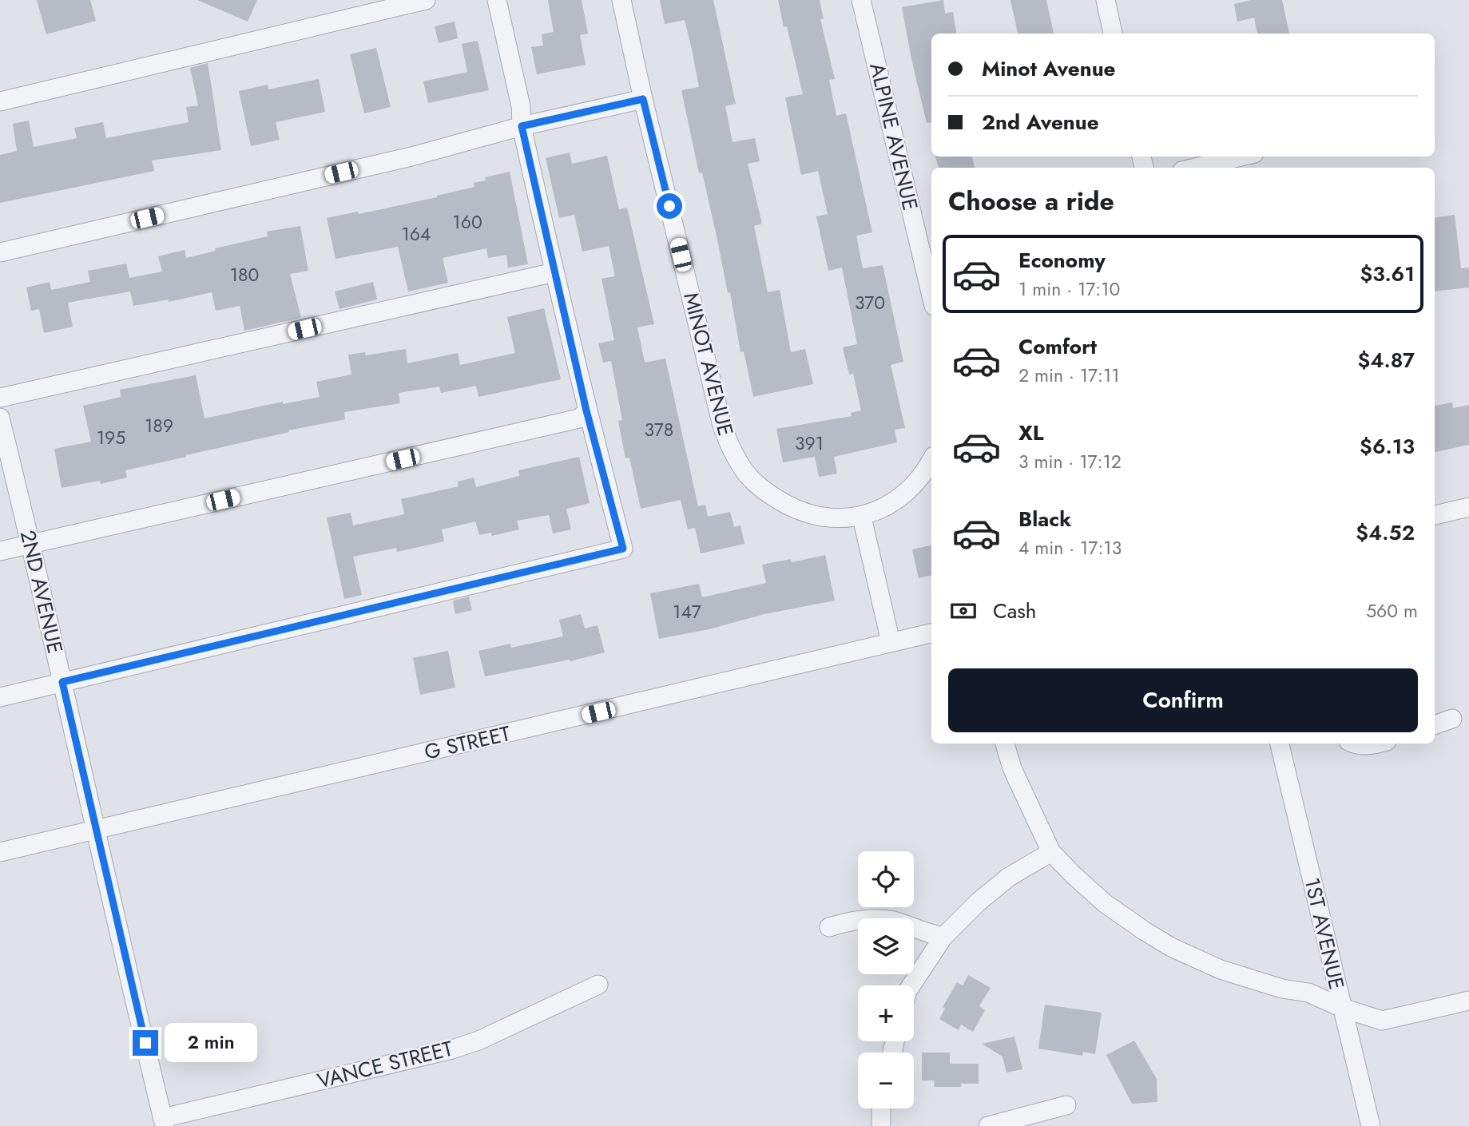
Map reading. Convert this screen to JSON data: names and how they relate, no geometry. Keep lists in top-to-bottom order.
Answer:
{
  "streets": {
    "street": [
      "ALPINE AVENUE",
      "MINOT AVENUE",
      "2ND AVENUE",
      "G STREET",
      "1ST AVENUE",
      "VANCE STREET"
    ]
  },
  "crossings": [
    ["2ND AVENUE", "G STREET"],
    ["2ND AVENUE", "VANCE STREET"]
  ],
  "house_numbers": [
    "160",
    "164",
    "180",
    "370",
    "189",
    "378",
    "195",
    "391",
    "147"
  ],
  "page": {
    "banner": ["Minot Avenue", "2nd Avenue"],
    "heading": "Choose a ride",
    "list": [
      {
        "name": "Economy",
        "note": "1 min · 17:10",
        "value": "$3.61"
      },
      {
        "name": "Comfort",
        "note": "2 min · 17:11",
        "value": "$4.87"
      },
      {
        "name": "XL",
        "note": "3 min · 17:12",
        "value": "$6.13"
      },
      {
        "name": "Black",
        "note": "4 min · 17:13",
        "value": "$4.52"
      }
    ],
    "pay": ["Cash", "560 m"],
    "buttons": "Confirm",
    "map_buttons": ["+", "−"],
    "bubble": "2 min"
  }
}
